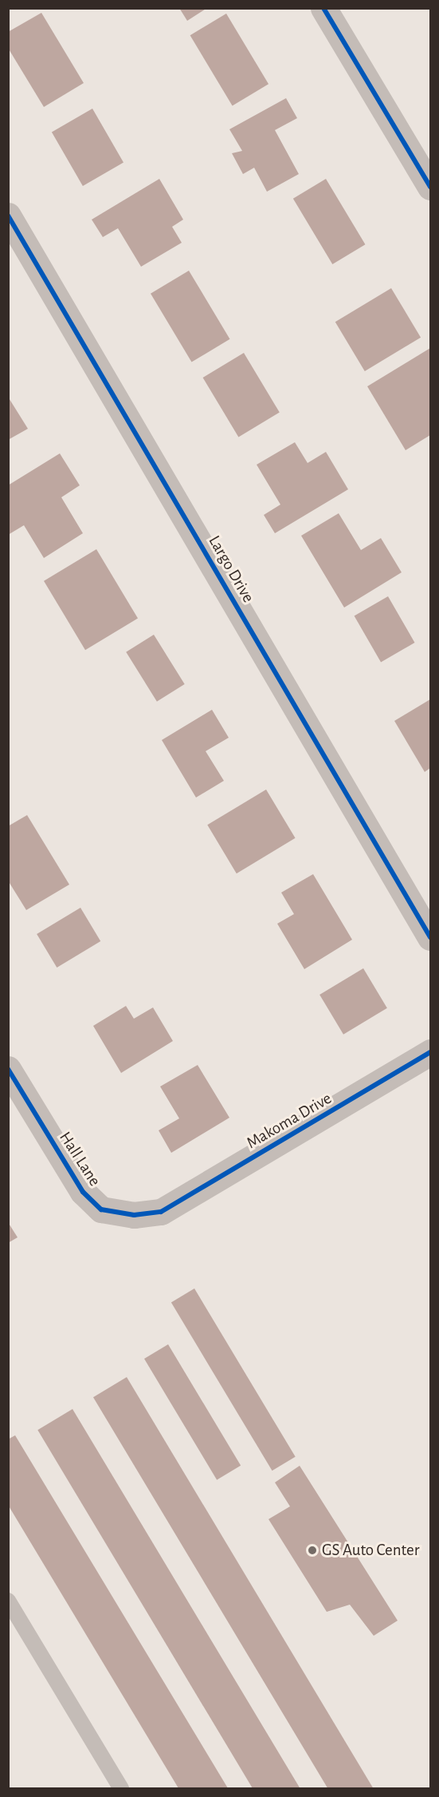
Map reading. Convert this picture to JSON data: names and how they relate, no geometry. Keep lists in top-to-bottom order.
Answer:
{
  "streets": {
    "street": ["Largo Drive", "Makoma Drive", "Hall Lane"]
  },
  "crossings": [
    ["Makoma Drive", "Hall Lane"]
  ],
  "places": ["GS Auto Center"]
}
